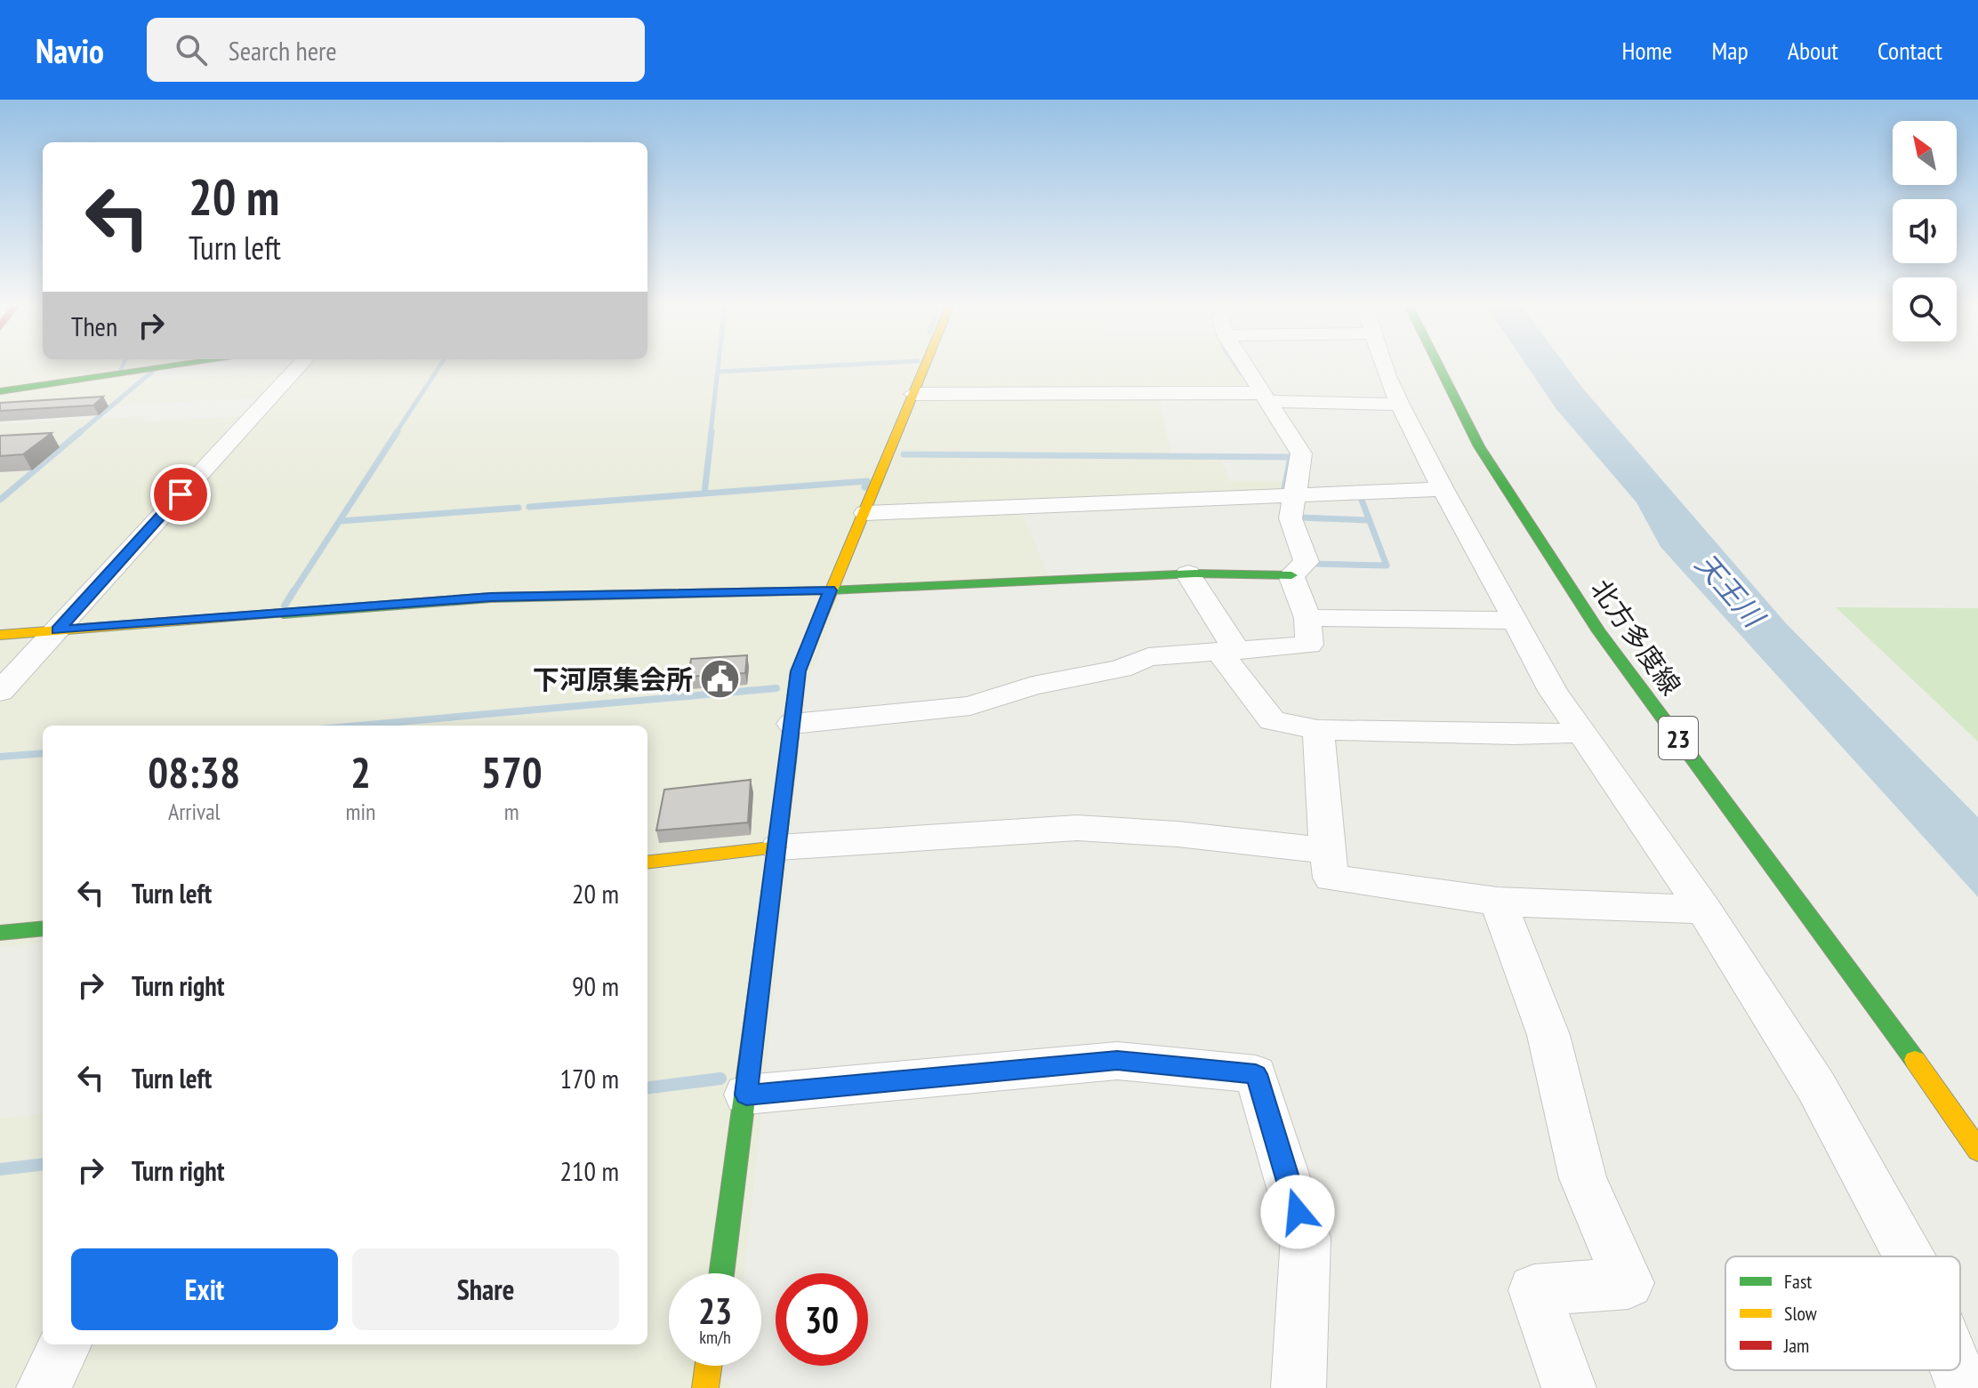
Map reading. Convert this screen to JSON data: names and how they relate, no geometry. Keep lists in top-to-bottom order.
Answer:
{
  "streets": {
    "street": ["北方多度線", "23"]
  },
  "water": ["天王川"],
  "places": {
    "public building": ["下河原集会所"]
  },
  "legend": ["Fast", "Slow", "Jam"],
  "north": "top left",
  "page": {
    "header": "Navio",
    "search": "Search here",
    "nav": [
      "Home",
      "Map",
      "About",
      "Contact"
    ],
    "turn": ["20 m", "Turn left"],
    "then": "Then",
    "eta": [
      "08:38",
      "Arrival",
      "2",
      "min",
      "570",
      "m"
    ],
    "list": [
      {
        "name": "Turn left",
        "value": "20 m"
      },
      {
        "name": "Turn right",
        "value": "90 m"
      },
      {
        "name": "Turn left",
        "value": "170 m"
      },
      {
        "name": "Turn right",
        "value": "210 m"
      }
    ],
    "buttons": ["Exit", "Share"],
    "speed": "23 km/h",
    "limit": "30"
  }
}
